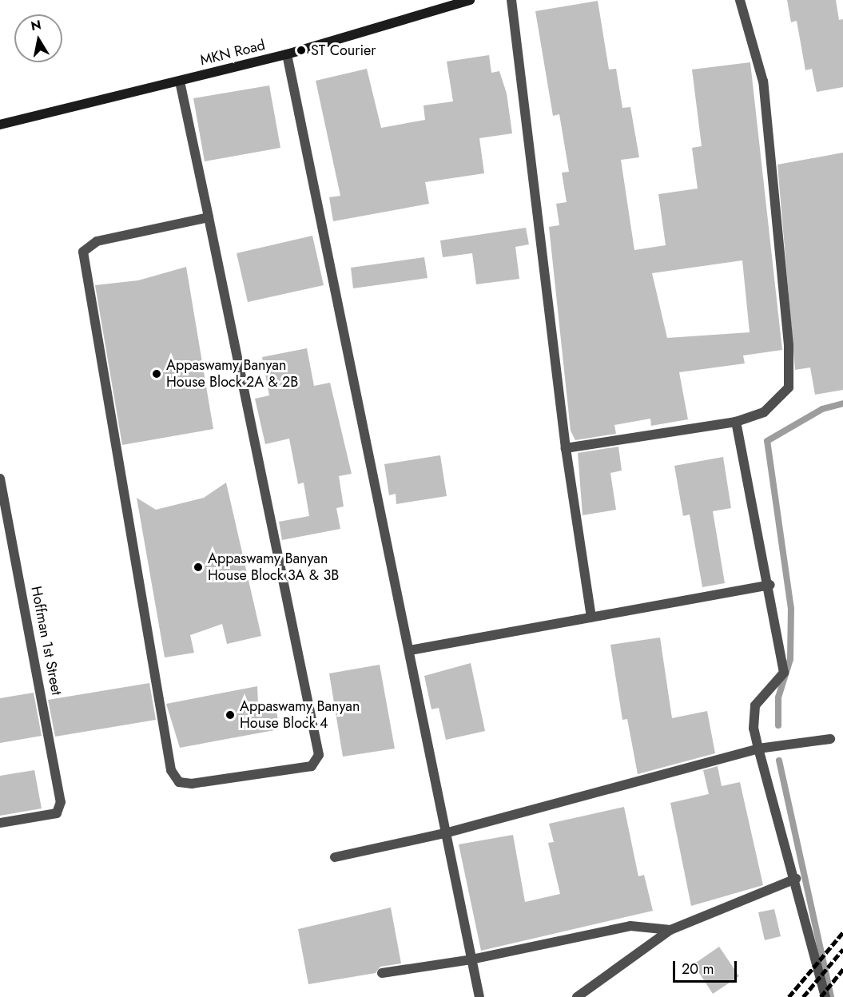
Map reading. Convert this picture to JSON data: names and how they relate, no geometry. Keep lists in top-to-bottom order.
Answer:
{
  "streets": {
    "street": ["MKN Road", "Hoffman 1st Street"]
  },
  "places": [
    "ST Courier",
    "Appaswamy Banyan House Block 2A & 2B",
    "Appaswamy Banyan House Block 3A & 3B",
    "Appaswamy Banyan House Block 4"
  ],
  "scale_bar": "20 m",
  "north": "top"
}
